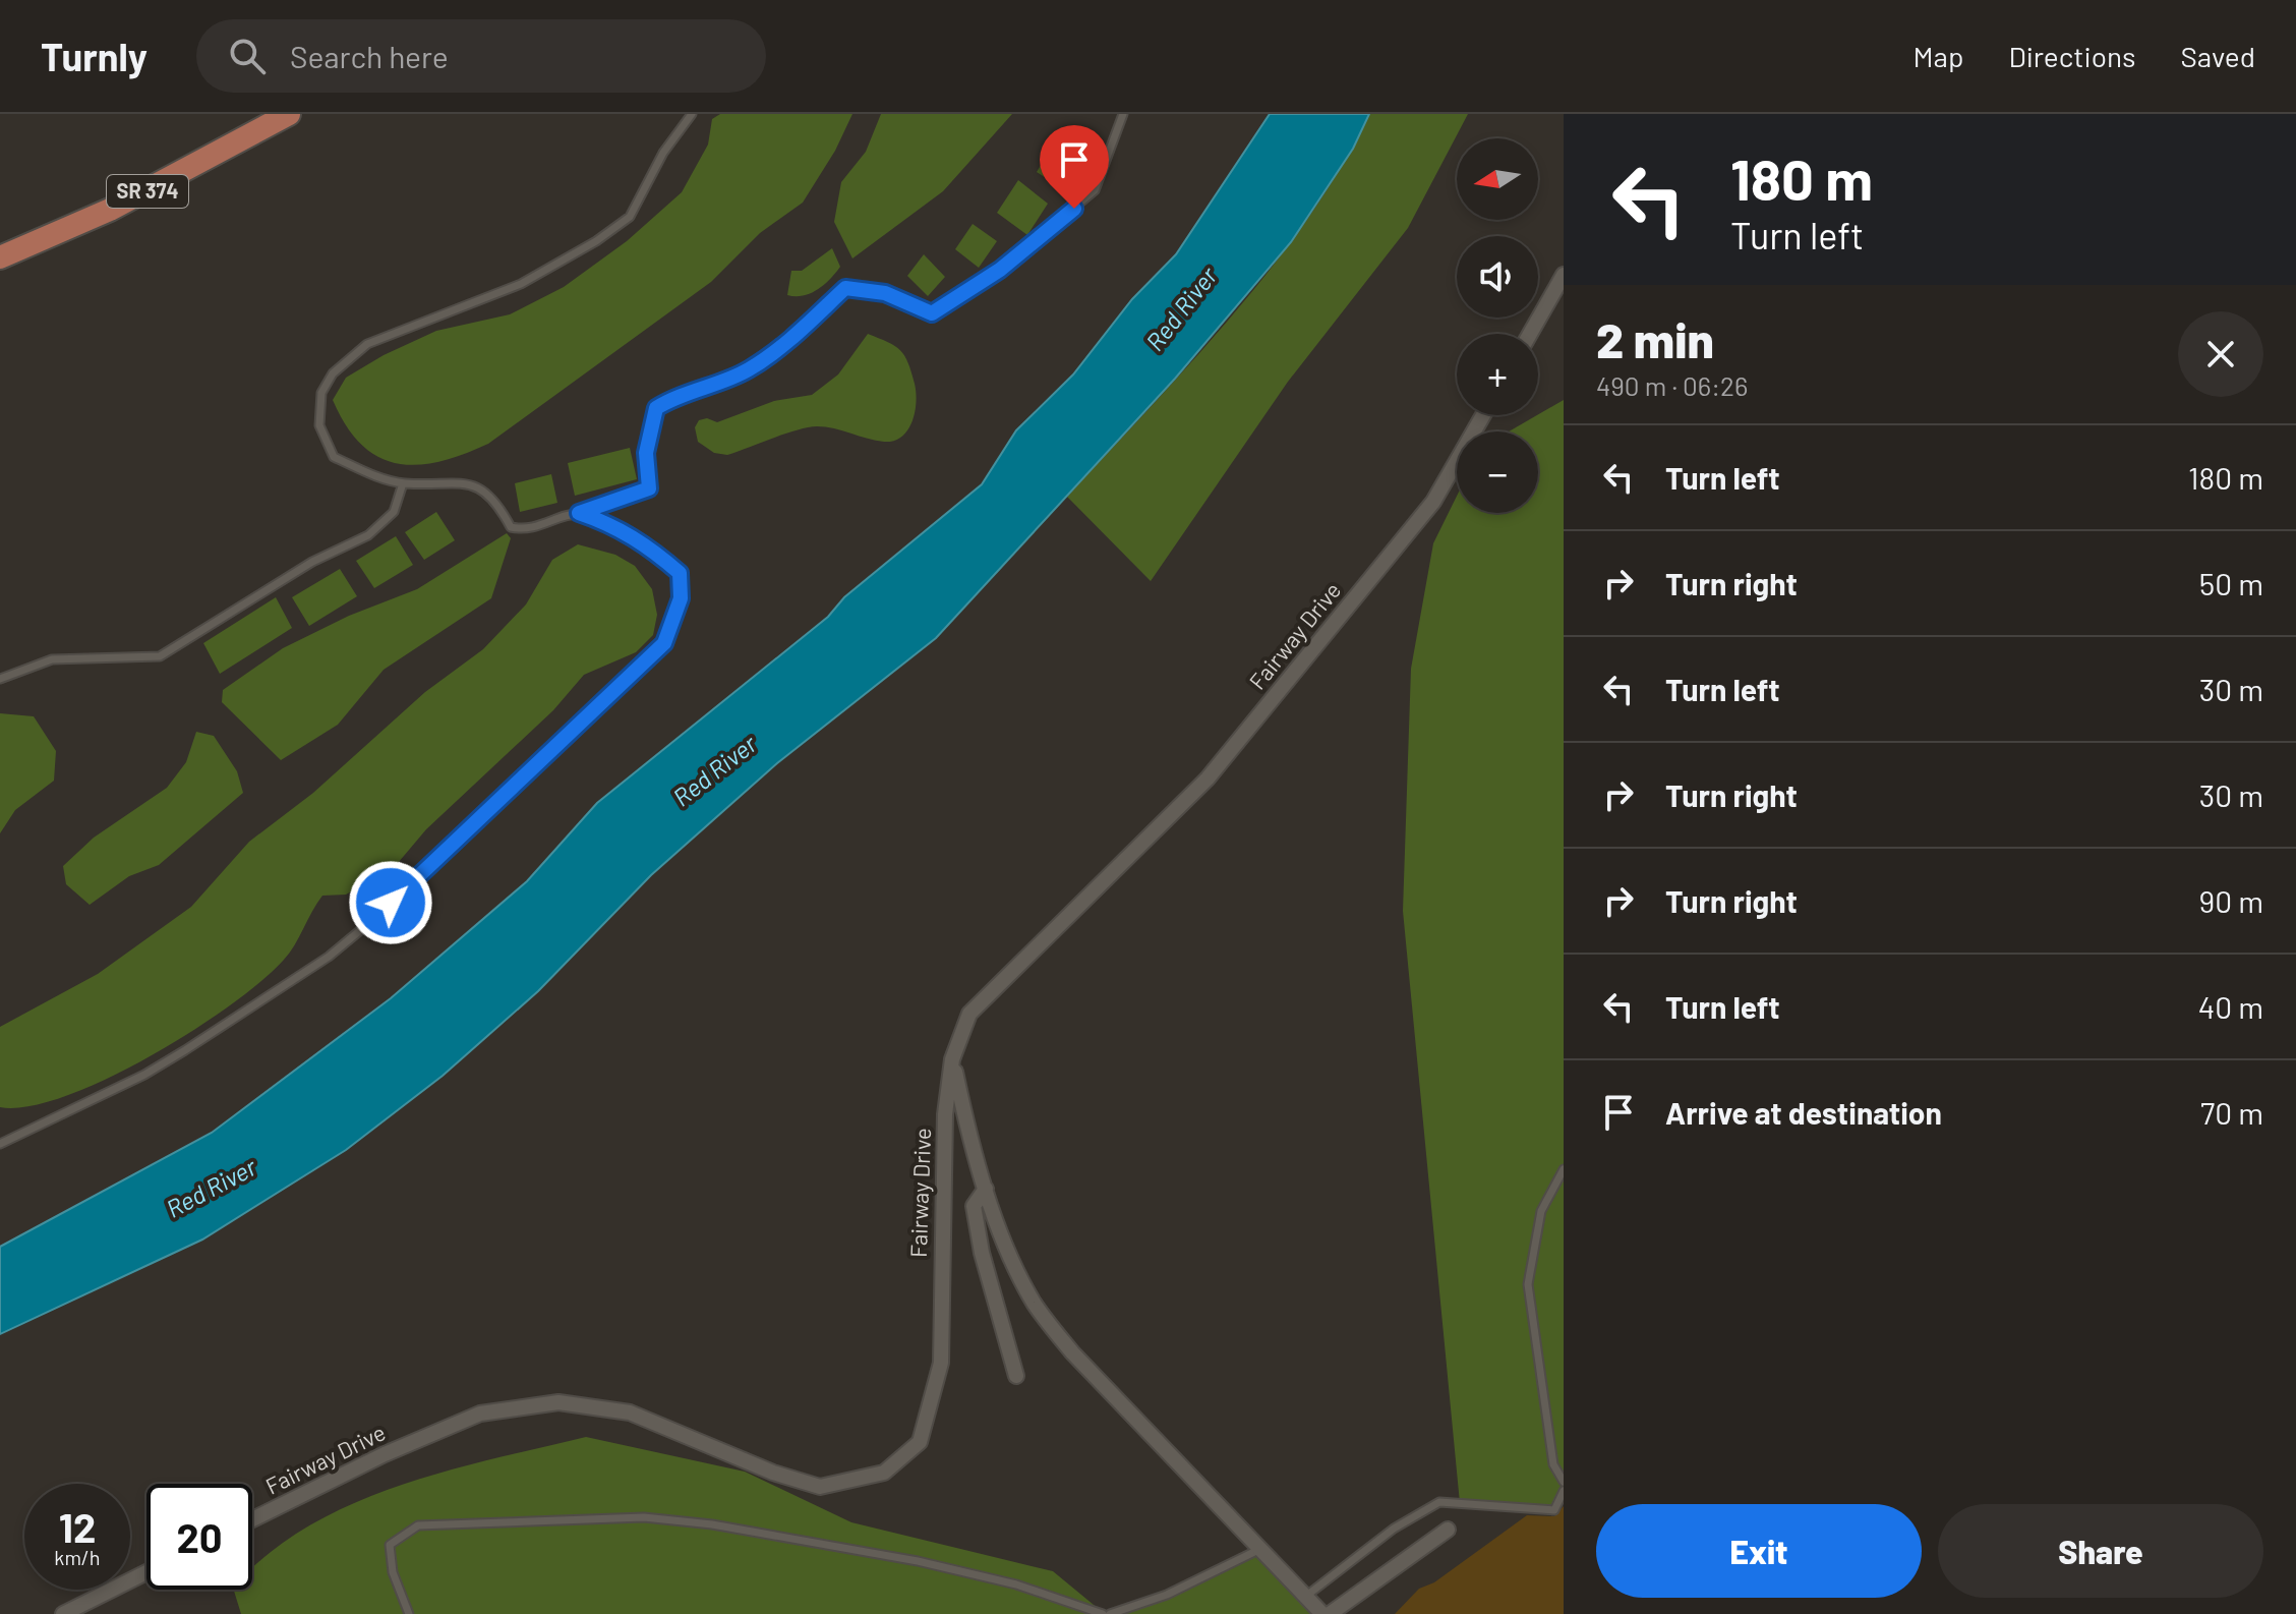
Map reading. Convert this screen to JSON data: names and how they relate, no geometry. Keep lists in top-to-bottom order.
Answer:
{
  "streets": {
    "main road": ["SR 374"],
    "street": ["Fairway Drive"]
  },
  "water": ["Red River"],
  "north": "left",
  "page": {
    "header": "Turnly",
    "search": "Search here",
    "nav": ["Map", "Directions", "Saved"],
    "turn": ["180 m", "Turn left"],
    "map_buttons": ["+", "−"],
    "heading": ["2 min", "490 m · 06:26"],
    "list": [
      {
        "name": "Turn left",
        "value": "180 m"
      },
      {
        "name": "Turn right",
        "value": "50 m"
      },
      {
        "name": "Turn left",
        "value": "30 m"
      },
      {
        "name": "Turn right",
        "value": "30 m"
      },
      {
        "name": "Turn right",
        "value": "90 m"
      },
      {
        "name": "Turn left",
        "value": "40 m"
      },
      {
        "name": "Arrive at destination",
        "value": "70 m"
      }
    ],
    "speed": "12 km/h",
    "limit": "20",
    "buttons": ["Exit", "Share"]
  }
}
